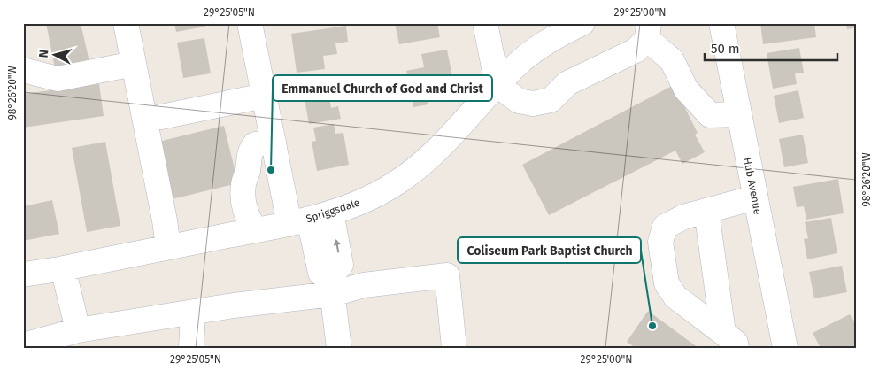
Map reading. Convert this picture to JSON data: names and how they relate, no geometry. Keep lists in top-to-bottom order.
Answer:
{
  "streets": {
    "street": ["Hub Avenue", "Spriggsdale"]
  },
  "places": ["Emmanuel Church of God and Christ", "Coliseum Park Baptist Church"],
  "scale_bar": "50 m",
  "north": "left",
  "coordinates": ["29°25'05\"N", "29°25'00\"N", "98°26'20\"W"]
}
